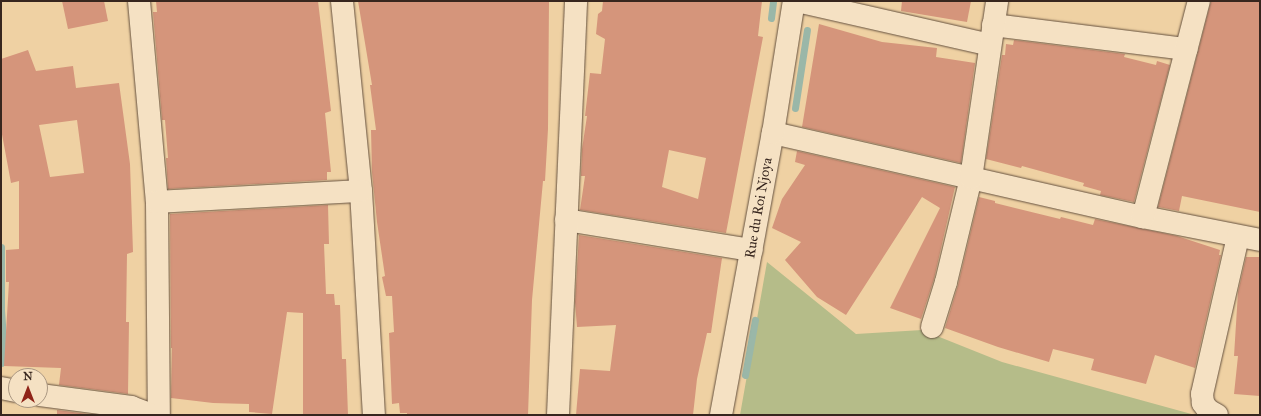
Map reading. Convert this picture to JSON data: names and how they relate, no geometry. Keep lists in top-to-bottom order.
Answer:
{
  "streets": {
    "street": ["Rue du Roi Njoya"]
  },
  "north": "top"
}
